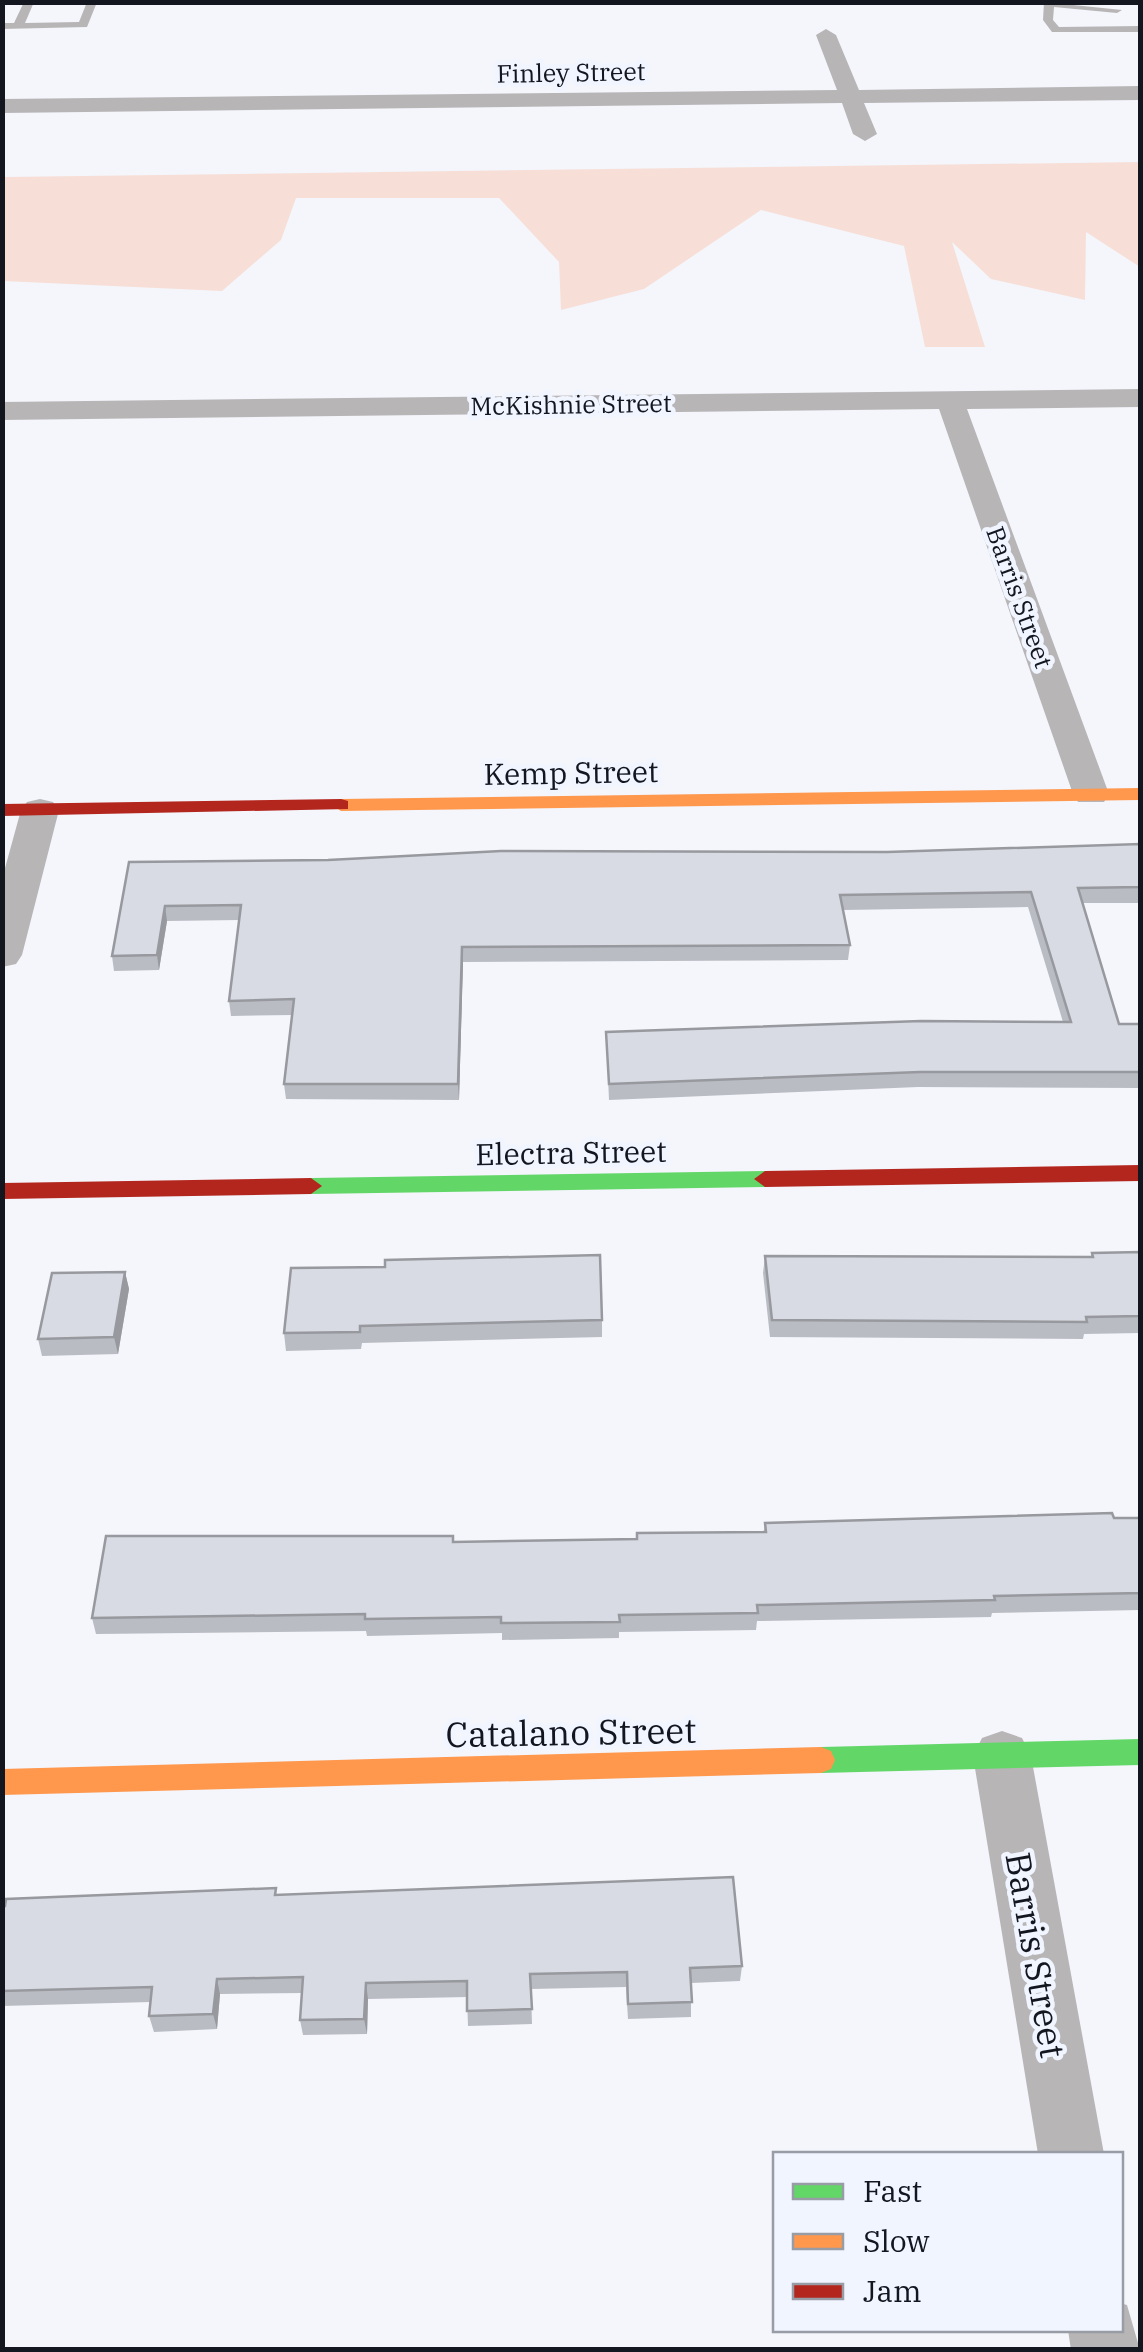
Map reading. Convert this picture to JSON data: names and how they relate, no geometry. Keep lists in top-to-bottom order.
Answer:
{
  "streets": {
    "street": [
      "Finley Street",
      "McKishnie Street",
      "Barris Street",
      "Kemp Street",
      "Electra Street",
      "Catalano Street"
    ]
  },
  "crossings": [
    ["McKishnie Street", "Barris Street"],
    ["Barris Street", "Kemp Street"],
    ["Barris Street", "Catalano Street"]
  ],
  "legend": ["Fast", "Slow", "Jam"]
}
